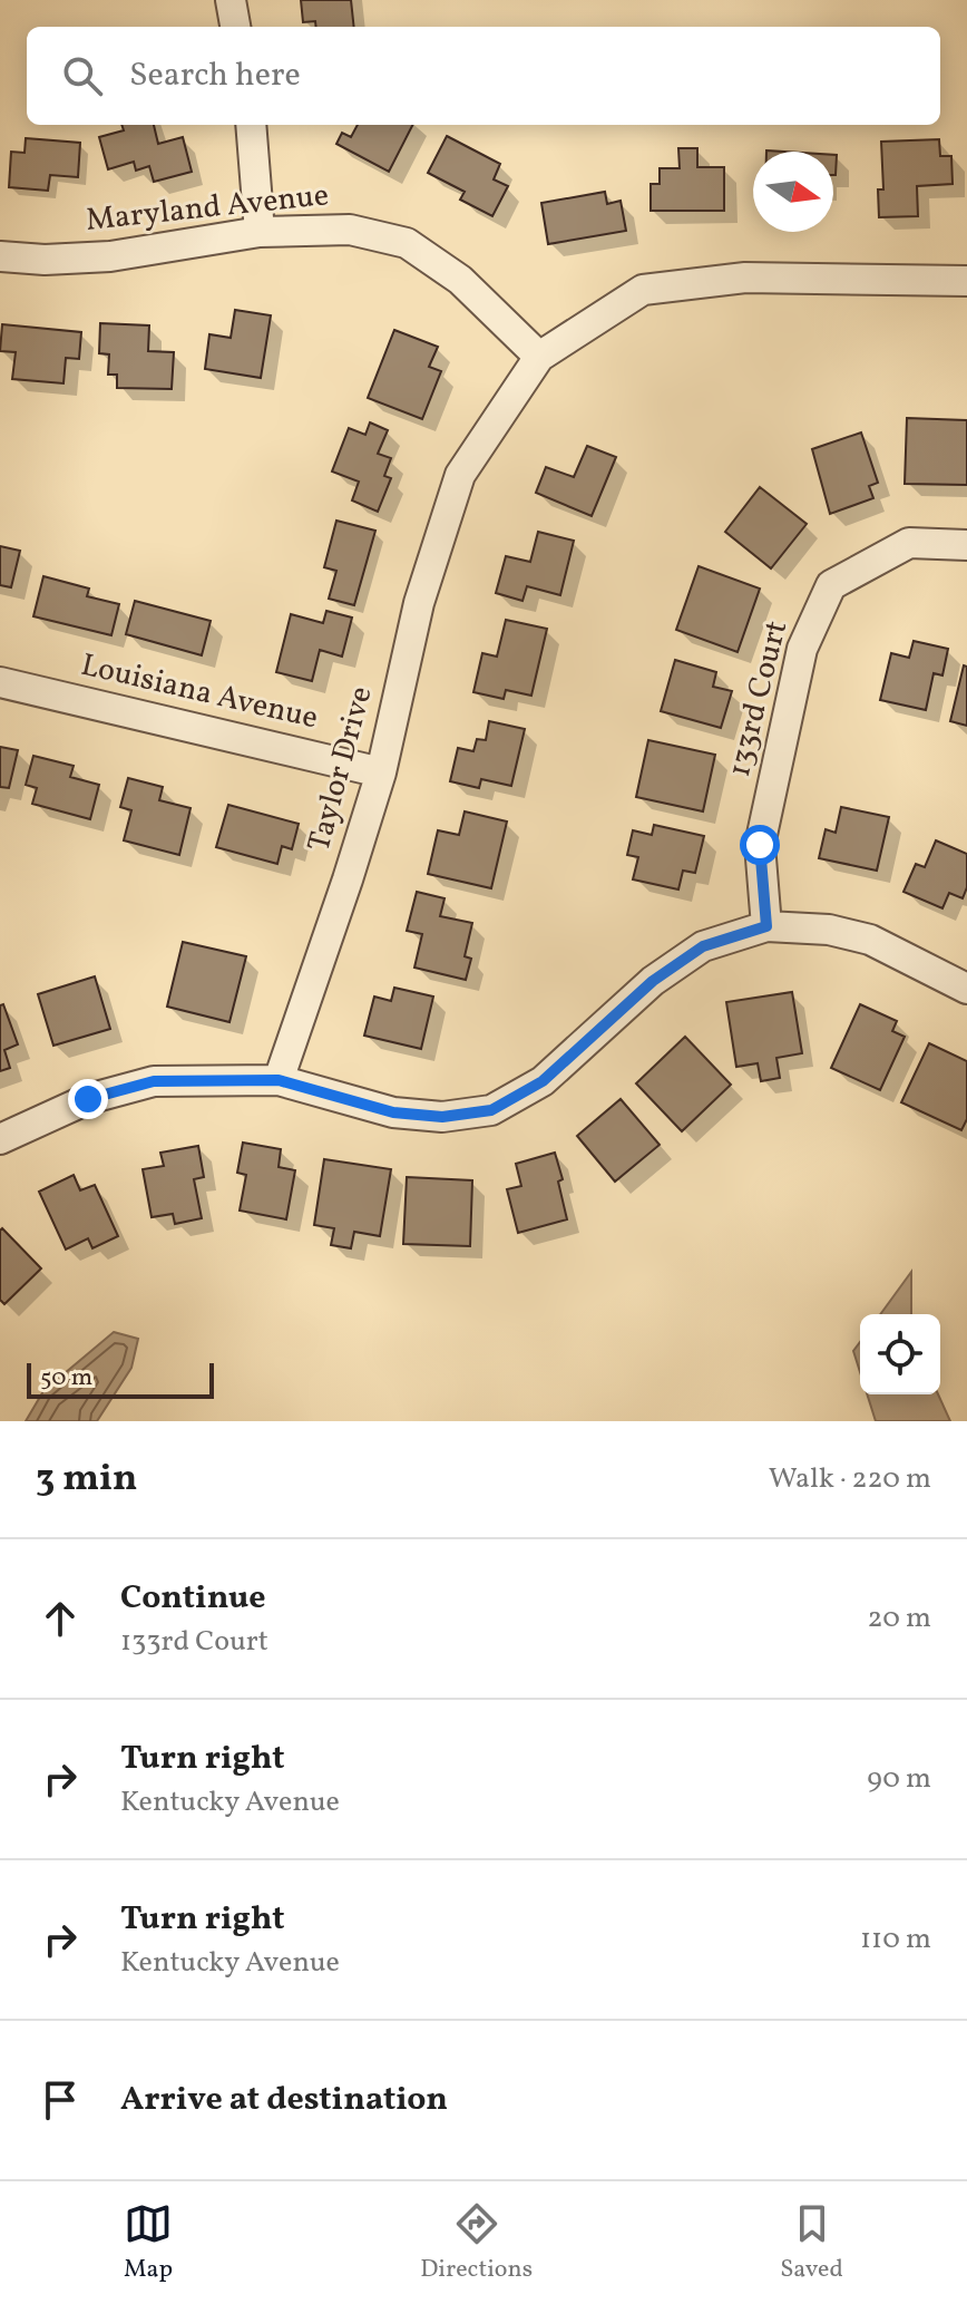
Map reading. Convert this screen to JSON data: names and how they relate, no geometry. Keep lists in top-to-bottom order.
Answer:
{
  "streets": {
    "street": [
      "Maryland Avenue",
      "Louisiana Avenue",
      "133rd Court",
      "Taylor Drive"
    ]
  },
  "crossings": [
    ["Maryland Avenue", "Taylor Drive"],
    ["Louisiana Avenue", "Taylor Drive"]
  ],
  "scale_bar": "50 m",
  "north": "right",
  "page": {
    "search": "Search here",
    "scale": "50 m",
    "heading": ["3 min", "Walk · 220 m"],
    "list": [
      ["Continue", "133rd Court", "20 m"],
      ["Turn right", "Kentucky Avenue", "90 m"],
      ["Turn right", "Kentucky Avenue", "110 m"],
      "Arrive at destination"
    ],
    "nav": ["Map", "Directions", "Saved"]
  }
}
